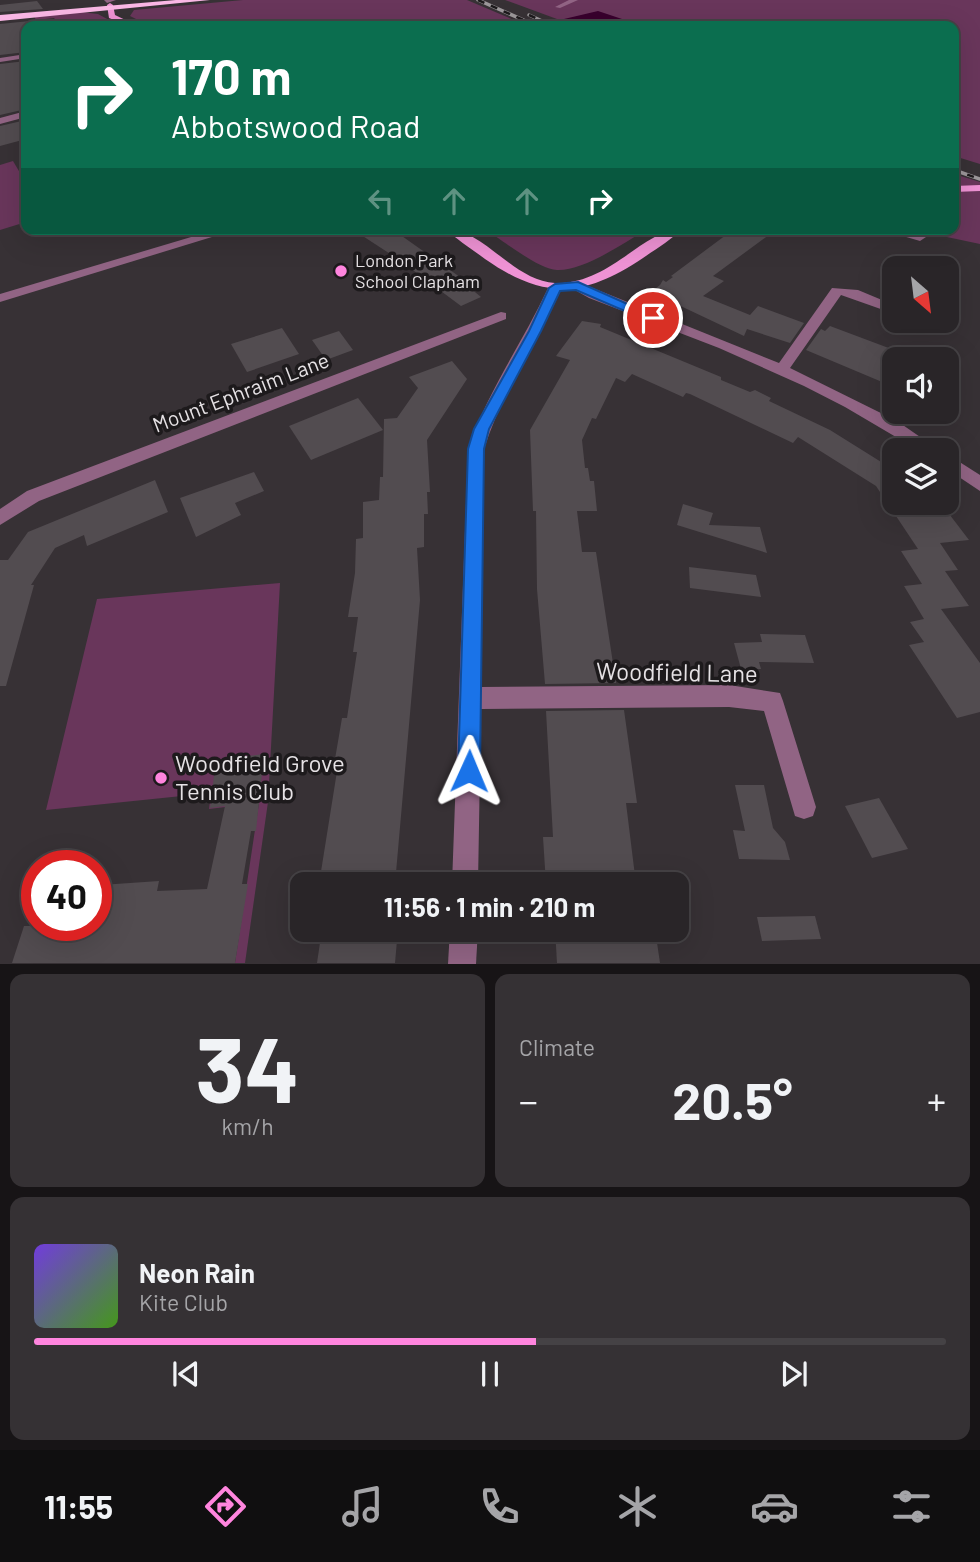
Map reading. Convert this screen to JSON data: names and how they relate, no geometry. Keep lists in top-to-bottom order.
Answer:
{
  "streets": {
    "street": ["Mount Ephraim Lane", "Woodfield Lane"]
  },
  "places": ["London Park School Clapham", "Woodfield Grove Tennis Club"],
  "north": "bottom right",
  "page": {
    "turn": ["170 m", "Abbotswood Road"],
    "limit": "40",
    "trip": "11:56 · 1 min · 210 m",
    "tile": [
      ["34", "km/h"],
      "Climate"
    ],
    "heat": ["−", "20.5°", "+"],
    "song": ["Neon Rain", "Kite Club"],
    "tabs": "11:55"
  }
}
